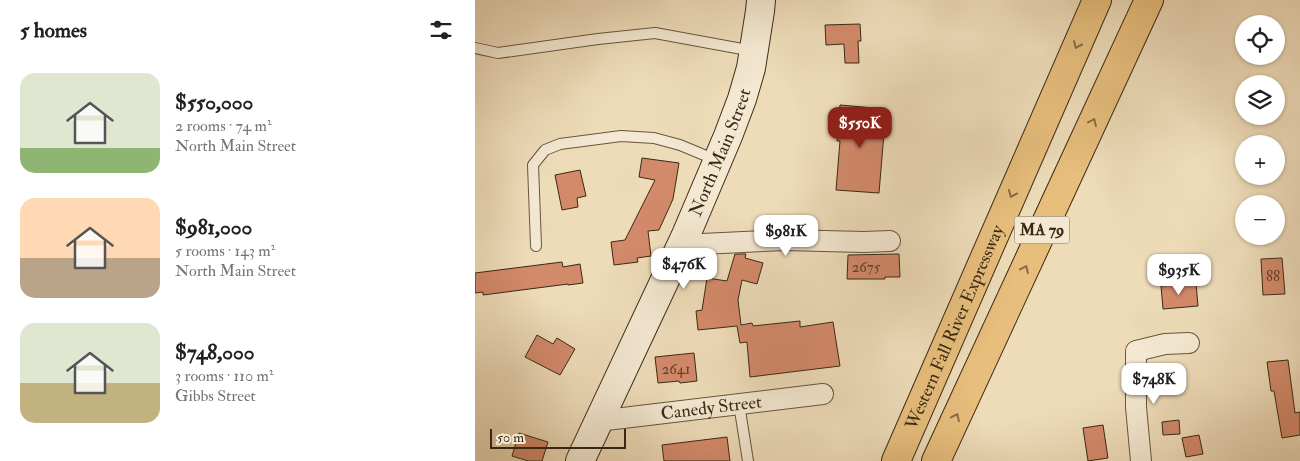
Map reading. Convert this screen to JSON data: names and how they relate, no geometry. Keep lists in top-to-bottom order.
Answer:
{
  "streets": {
    "highway": ["MA 79", "Western Fall River Expressway"],
    "main road": ["North Main Street"],
    "street": ["Canedy Street"]
  },
  "crossings": [
    ["North Main Street", "Canedy Street"]
  ],
  "house_numbers": ["2675", "88", "2641"],
  "scale_bar": "50 m",
  "page": {
    "heading": "5 homes",
    "map_buttons": ["+", "−"],
    "list": [
      {
        "name": "$550,000",
        "note": "2 rooms · 74 m² · North Main Street"
      },
      {
        "name": "$981,000",
        "note": "5 rooms · 143 m² · North Main Street"
      },
      {
        "name": "$748,000",
        "note": "3 rooms · 110 m² · Gibbs Street"
      }
    ],
    "price": [
      "$550K",
      "$981K",
      "$476K",
      "$935K",
      "$748K"
    ],
    "scale": "50 m"
  }
}
